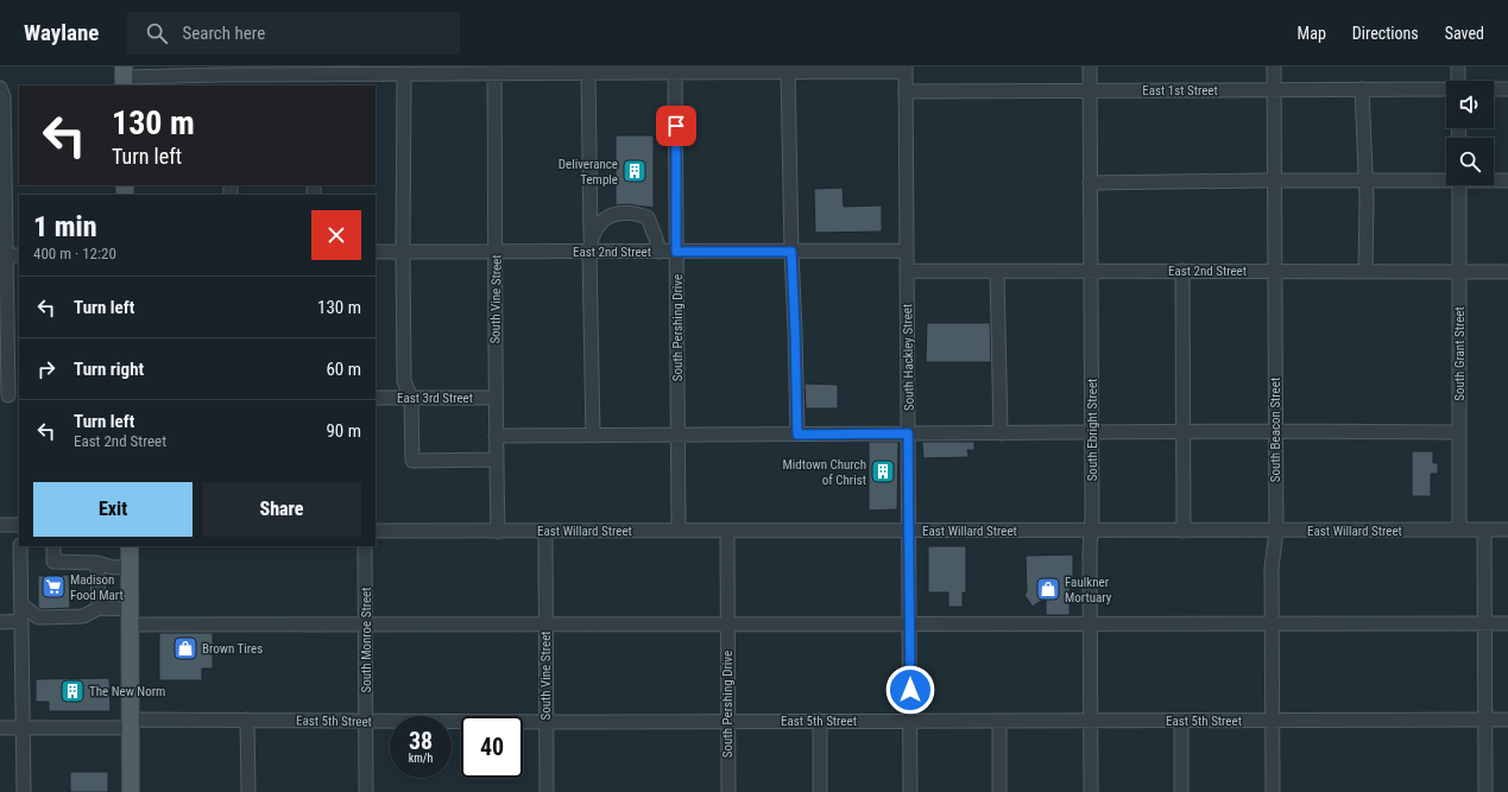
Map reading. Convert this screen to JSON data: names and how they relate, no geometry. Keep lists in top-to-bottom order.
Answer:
{
  "streets": {
    "street": [
      "East 1st Street",
      "East 2nd Street",
      "South Vine Street",
      "South Pershing Drive",
      "South Grant Street",
      "South Hackley Street",
      "East 3rd Street",
      "South Ebright Street",
      "South Beacon Street",
      "East Willard Street",
      "South Monroe Street",
      "East 5th Street"
    ]
  },
  "crossings": [
    ["East 1st Street", "South Hackley Street"],
    ["East 1st Street", "South Ebright Street"],
    ["East 1st Street", "South Beacon Street"],
    ["East 2nd Street", "South Vine Street"],
    ["East 2nd Street", "South Pershing Drive"],
    ["East 2nd Street", "South Grant Street"],
    ["East 2nd Street", "South Hackley Street"],
    ["East 2nd Street", "South Ebright Street"],
    ["East 2nd Street", "South Beacon Street"],
    ["South Vine Street", "East 3rd Street"],
    ["South Vine Street", "East Willard Street"],
    ["South Vine Street", "East 5th Street"],
    ["South Pershing Drive", "East Willard Street"],
    ["South Pershing Drive", "East 5th Street"],
    ["South Grant Street", "East Willard Street"],
    ["South Hackley Street", "East Willard Street"],
    ["South Hackley Street", "East 5th Street"],
    ["South Ebright Street", "East Willard Street"],
    ["South Ebright Street", "East 5th Street"],
    ["South Beacon Street", "East Willard Street"],
    ["South Beacon Street", "East 5th Street"],
    ["South Monroe Street", "East 5th Street"]
  ],
  "places": {
    "building": ["Deliverance Temple", "Midtown Church of Christ", "The New Norm"],
    "supermarket": ["Madison Food Mart"],
    "shop": ["Faulkner Mortuary", "Brown Tires"]
  },
  "page": {
    "header": "Waylane",
    "search": "Search here",
    "nav": ["Map", "Directions", "Saved"],
    "turn": ["130 m", "Turn left"],
    "heading": ["1 min", "400 m · 12:20"],
    "list": [
      {
        "name": "Turn left",
        "value": "130 m"
      },
      {
        "name": "Turn right",
        "value": "60 m"
      },
      {
        "name": "Turn left",
        "note": "East 2nd Street",
        "value": "90 m"
      }
    ],
    "buttons": ["Exit", "Share"],
    "speed": "38 km/h",
    "limit": "40"
  }
}
